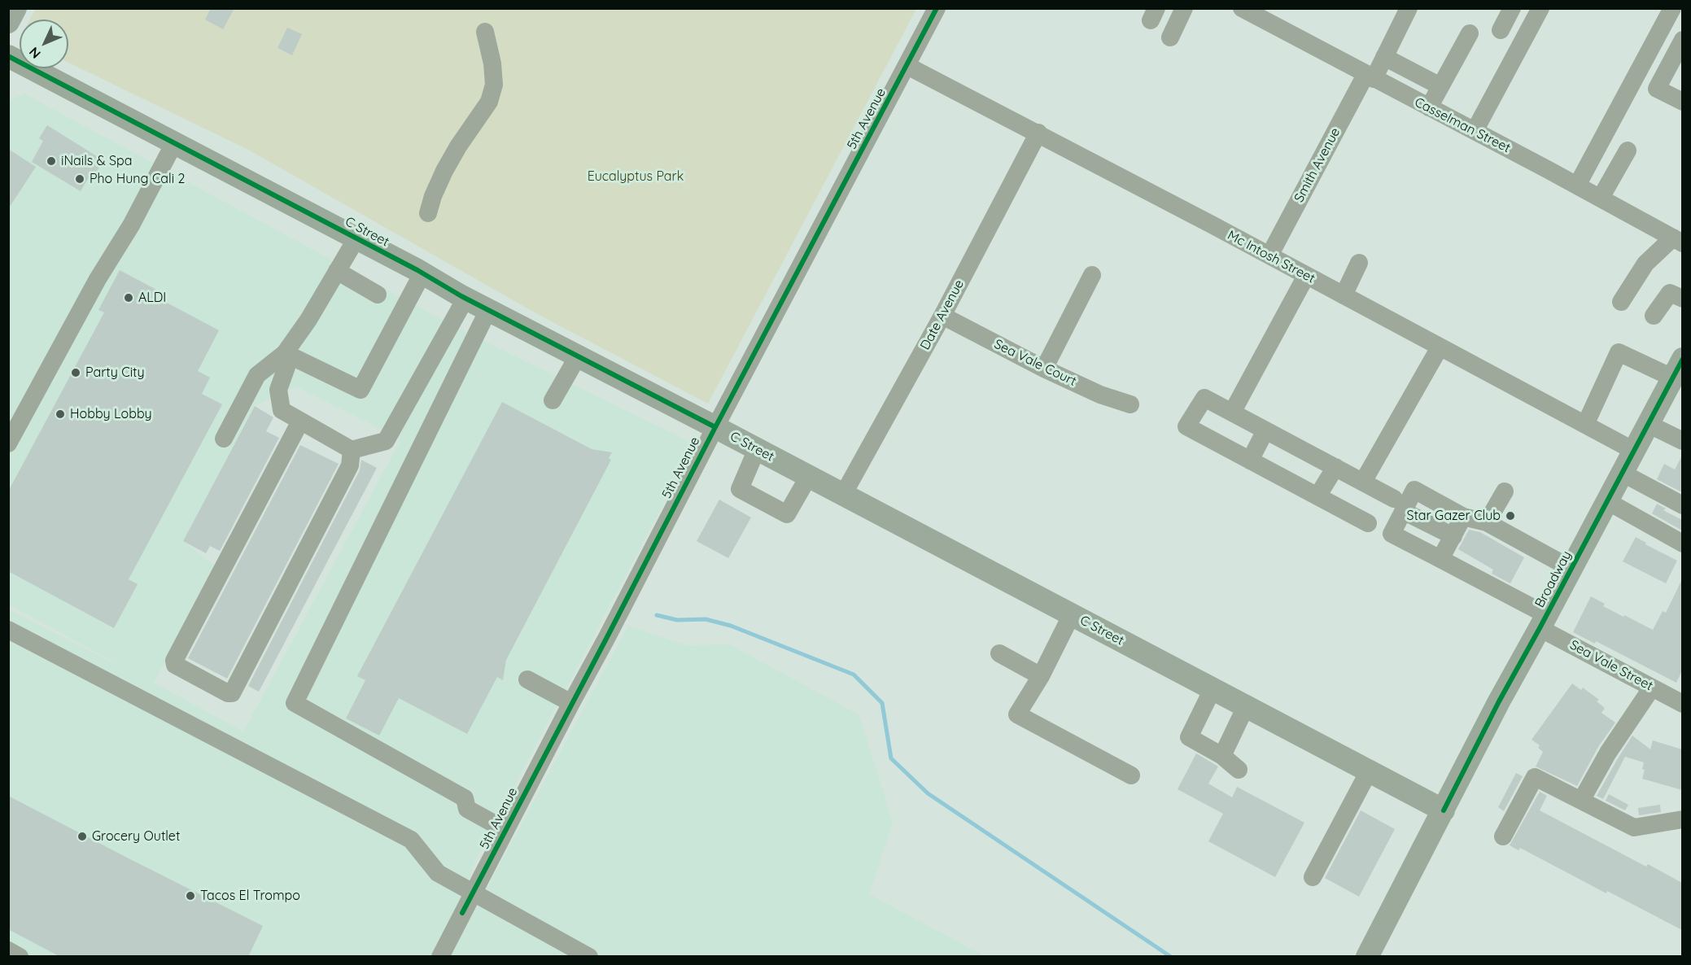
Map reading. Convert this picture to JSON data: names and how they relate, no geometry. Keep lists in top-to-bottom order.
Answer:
{
  "streets": {
    "main road": ["C Street", "Broadway"],
    "street": [
      "5th Avenue",
      "Casselman Street",
      "Smith Avenue",
      "Mc Intosh Street",
      "Date Avenue",
      "Sea Vale Court",
      "Sea Vale Street"
    ]
  },
  "crossings": [
    ["5th Avenue", "C Street"],
    ["5th Avenue", "Mc Intosh Street"],
    ["Casselman Street", "Smith Avenue"],
    ["Smith Avenue", "Mc Intosh Street"],
    ["C Street", "Date Avenue"],
    ["C Street", "Broadway"],
    ["Mc Intosh Street", "Date Avenue"],
    ["Mc Intosh Street", "Broadway"],
    ["Date Avenue", "Sea Vale Court"],
    ["Broadway", "Sea Vale Street"]
  ],
  "parks": ["Eucalyptus Park"],
  "places": [
    "iNails & Spa",
    "Pho Hung Cali 2",
    "ALDI",
    "Party City",
    "Hobby Lobby",
    "Star Gazer Club",
    "Grocery Outlet",
    "Tacos El Trompo"
  ],
  "north": "bottom left"
}
